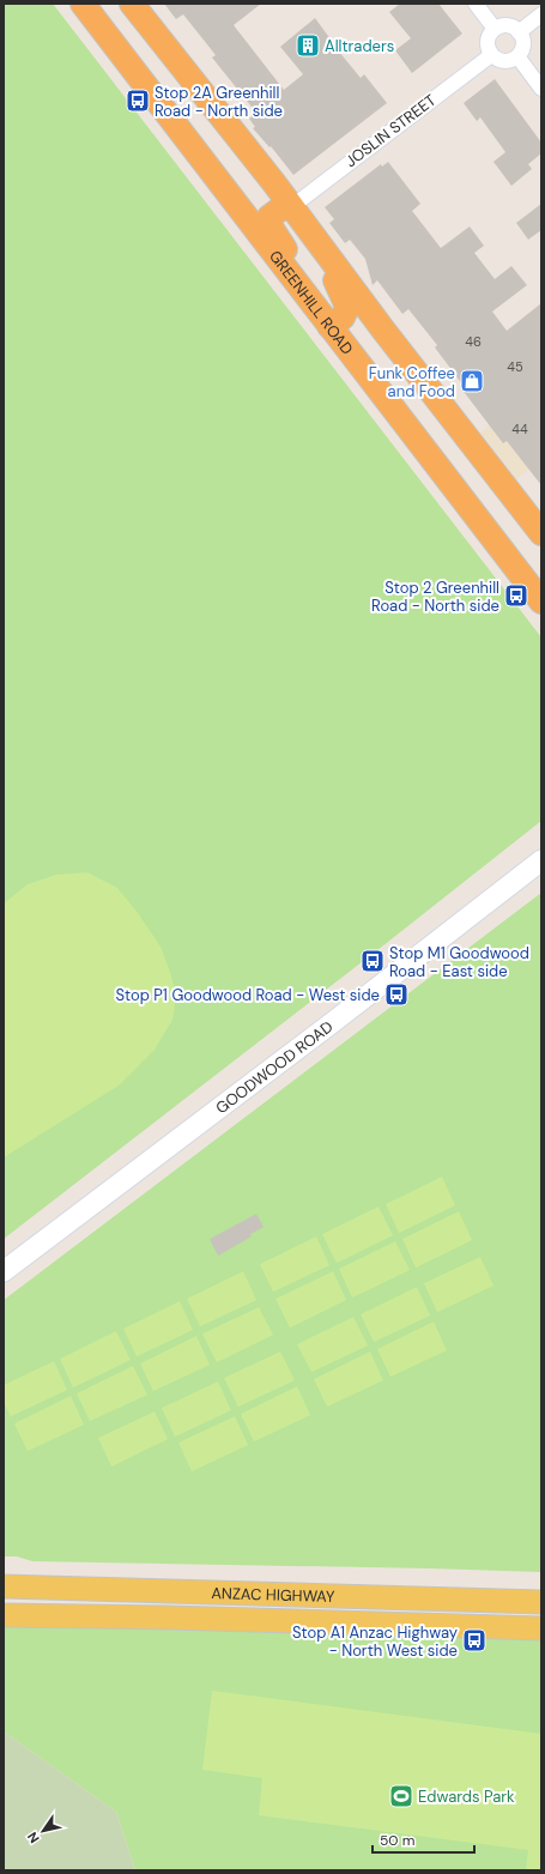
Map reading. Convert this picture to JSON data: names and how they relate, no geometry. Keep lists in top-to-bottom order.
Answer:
{
  "streets": {
    "highway": ["GREENHILL ROAD"],
    "main road": ["GOODWOOD ROAD", "ANZAC HIGHWAY"],
    "street": ["JOSLIN STREET"]
  },
  "places": {
    "building": ["Alltraders"],
    "bus stop": [
      "Stop 2A Greenhill Road - North side",
      "Stop 2 Greenhill Road - North side",
      "Stop M1 Goodwood Road - East side",
      "Stop P1 Goodwood Road - West side",
      "Stop A1 Anzac Highway - North West side"
    ],
    "shop": ["Funk Coffee and Food"],
    "sports": ["Edwards Park"]
  },
  "house_numbers": ["46", "45", "44"],
  "scale_bar": "50 m",
  "north": "bottom left"
}
